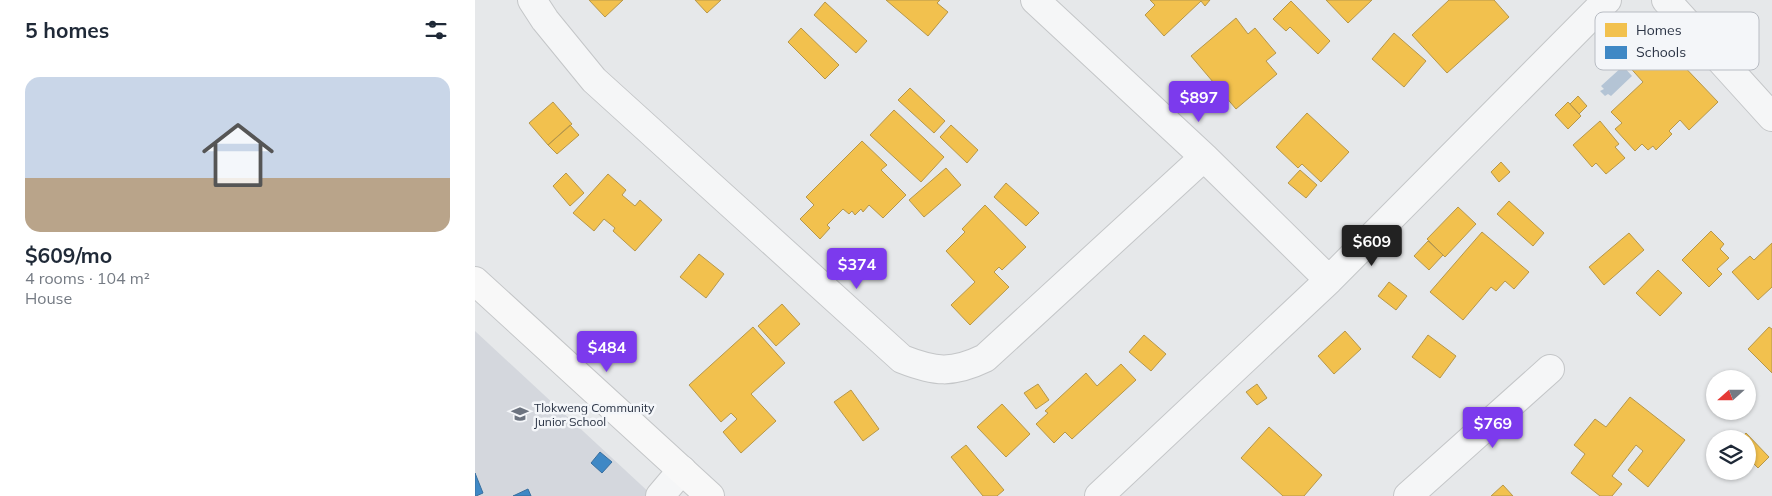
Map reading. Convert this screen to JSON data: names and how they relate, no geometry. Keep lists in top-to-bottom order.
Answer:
{
  "places": {
    "school or university": ["Tlokweng Community Junior School"]
  },
  "legend": ["Homes", "Schools"],
  "north": "left",
  "page": {
    "heading": "5 homes",
    "list": [
      {
        "name": "$609/mo",
        "note": "4 rooms · 104 m² · House"
      }
    ],
    "price": [
      "$897",
      "$609",
      "$374",
      "$484",
      "$769"
    ]
  }
}
